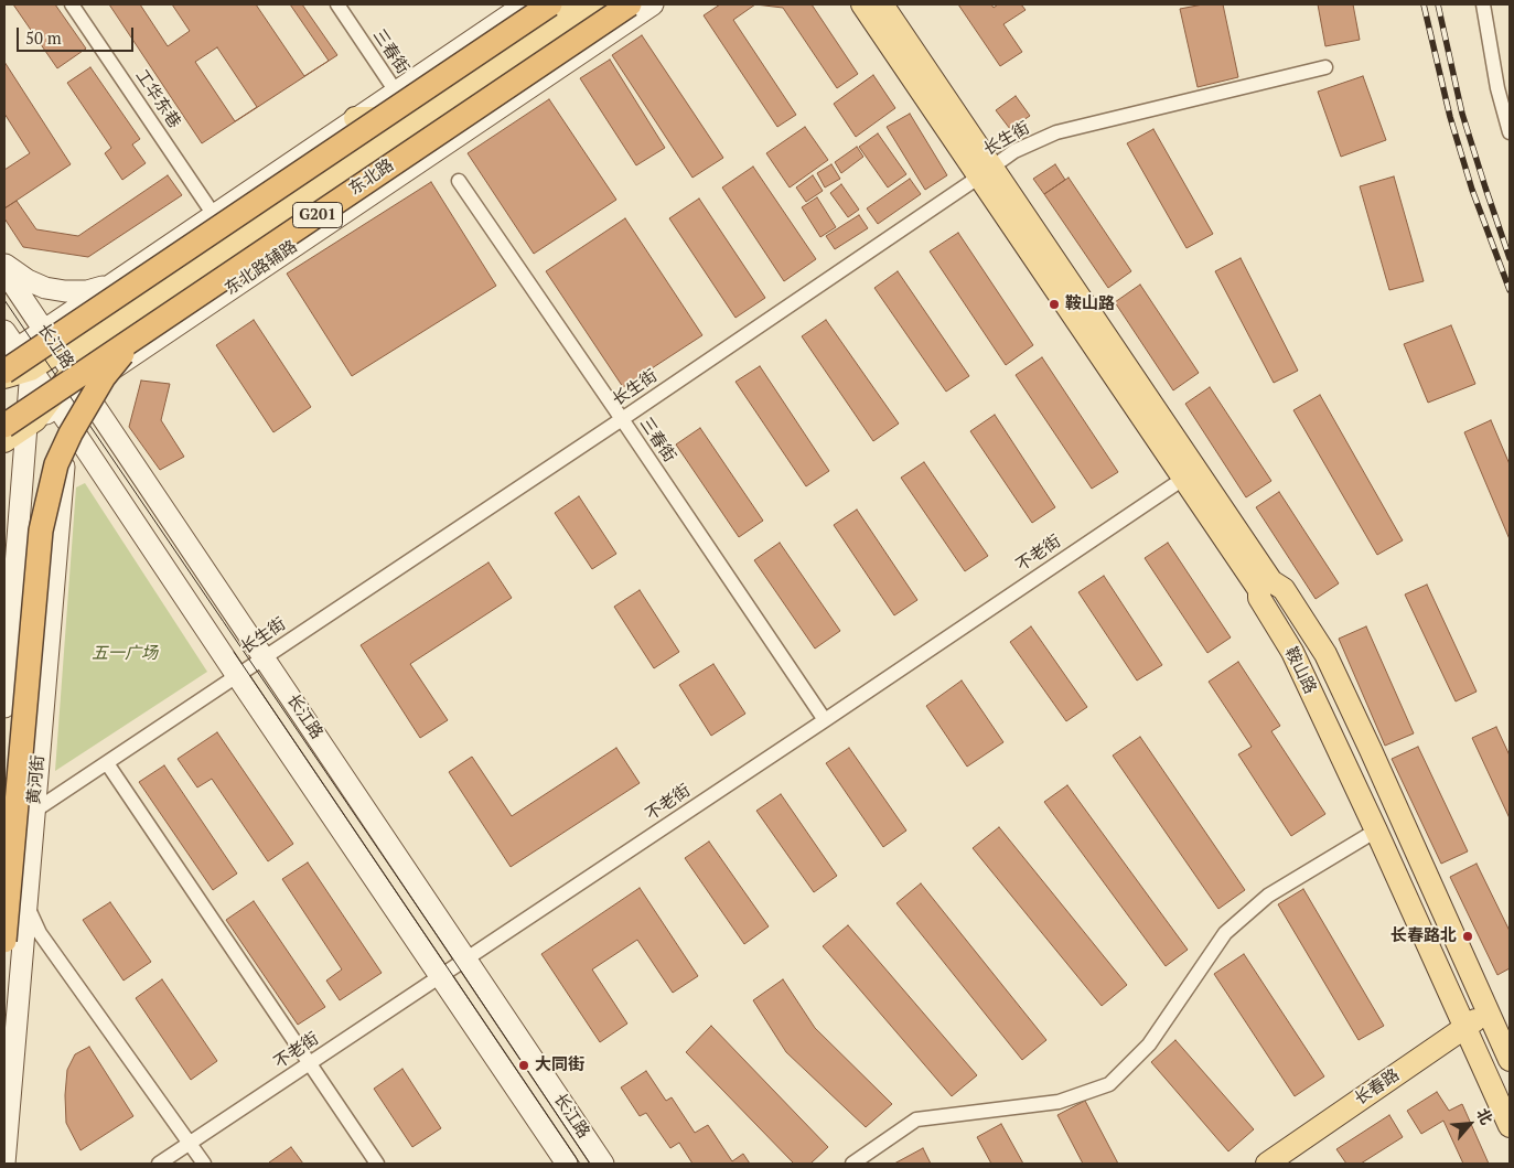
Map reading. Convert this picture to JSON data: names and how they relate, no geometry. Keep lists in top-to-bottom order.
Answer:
{
  "streets": {
    "highway": ["东北路", "G201"],
    "main road": [
      "东北路辅路",
      "长江路",
      "鞍山路",
      "黄河街",
      "长春路"
    ],
    "street": [
      "三春街",
      "工华东巷",
      "长生街",
      "不老街"
    ]
  },
  "crossings": [
    ["三春街", "长生街"],
    ["三春街", "不老街"],
    ["长生街", "长江路"],
    ["长生街", "鞍山路"],
    ["长生街", "黄河街"],
    ["东北路", "东北路辅路"],
    ["东北路", "长江路"],
    ["东北路", "黄河街"],
    ["东北路辅路", "长江路"],
    ["东北路辅路", "黄河街"],
    ["长江路", "不老街"],
    ["长江路", "黄河街"],
    ["不老街", "鞍山路"],
    ["鞍山路", "长春路"]
  ],
  "parks": ["五一广场"],
  "places": ["鞍山路", "长春路北", "大同街"],
  "scale_bar": "50 m",
  "north": "top right"
}
